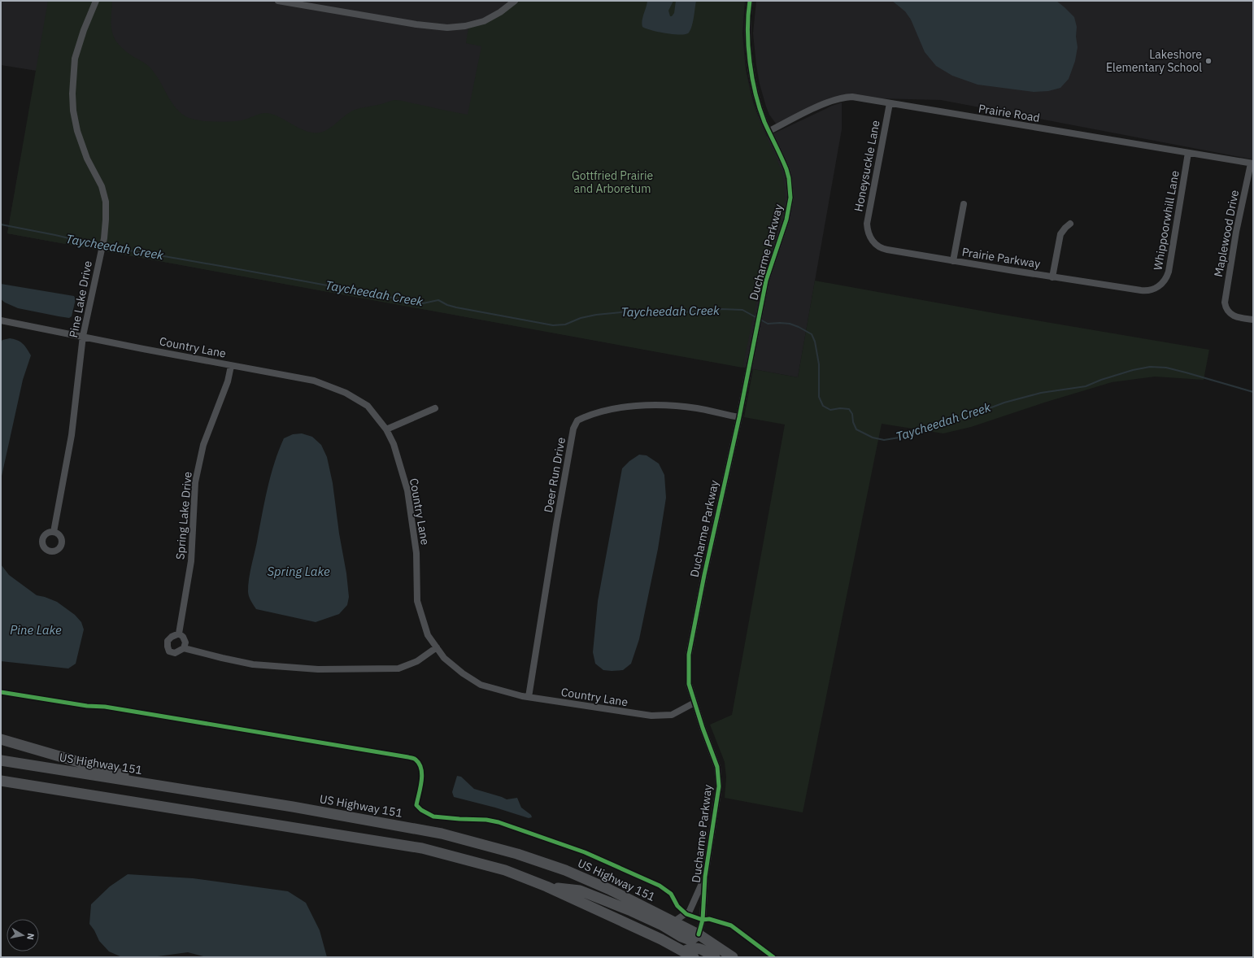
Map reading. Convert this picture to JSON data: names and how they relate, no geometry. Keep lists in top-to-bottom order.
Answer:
{
  "streets": {
    "main road": ["US Highway 151"],
    "street": [
      "Prairie Road",
      "Honeysuckle Lane",
      "Whippoorwhill Lane",
      "Maplewood Drive",
      "Ducharme Parkway",
      "Prairie Parkway",
      "Pine Lake Drive",
      "Country Lane",
      "Deer Run Drive",
      "Spring Lake Drive"
    ]
  },
  "crossings": [
    ["Prairie Road", "Honeysuckle Lane"],
    ["Prairie Road", "Whippoorwhill Lane"],
    ["Prairie Road", "Maplewood Drive"],
    ["Prairie Road", "Ducharme Parkway"],
    ["Honeysuckle Lane", "Prairie Parkway"],
    ["Whippoorwhill Lane", "Prairie Parkway"],
    ["Ducharme Parkway", "Country Lane"],
    ["Ducharme Parkway", "Deer Run Drive"],
    ["Ducharme Parkway", "US Highway 151"],
    ["Pine Lake Drive", "Country Lane"],
    ["Country Lane", "Deer Run Drive"],
    ["Country Lane", "Spring Lake Drive"]
  ],
  "water": ["Taycheedah Creek", "Spring Lake", "Pine Lake"],
  "parks": ["Gottfried Prairie and Arboretum"],
  "places": ["Lakeshore Elementary School"],
  "north": "right"
}
